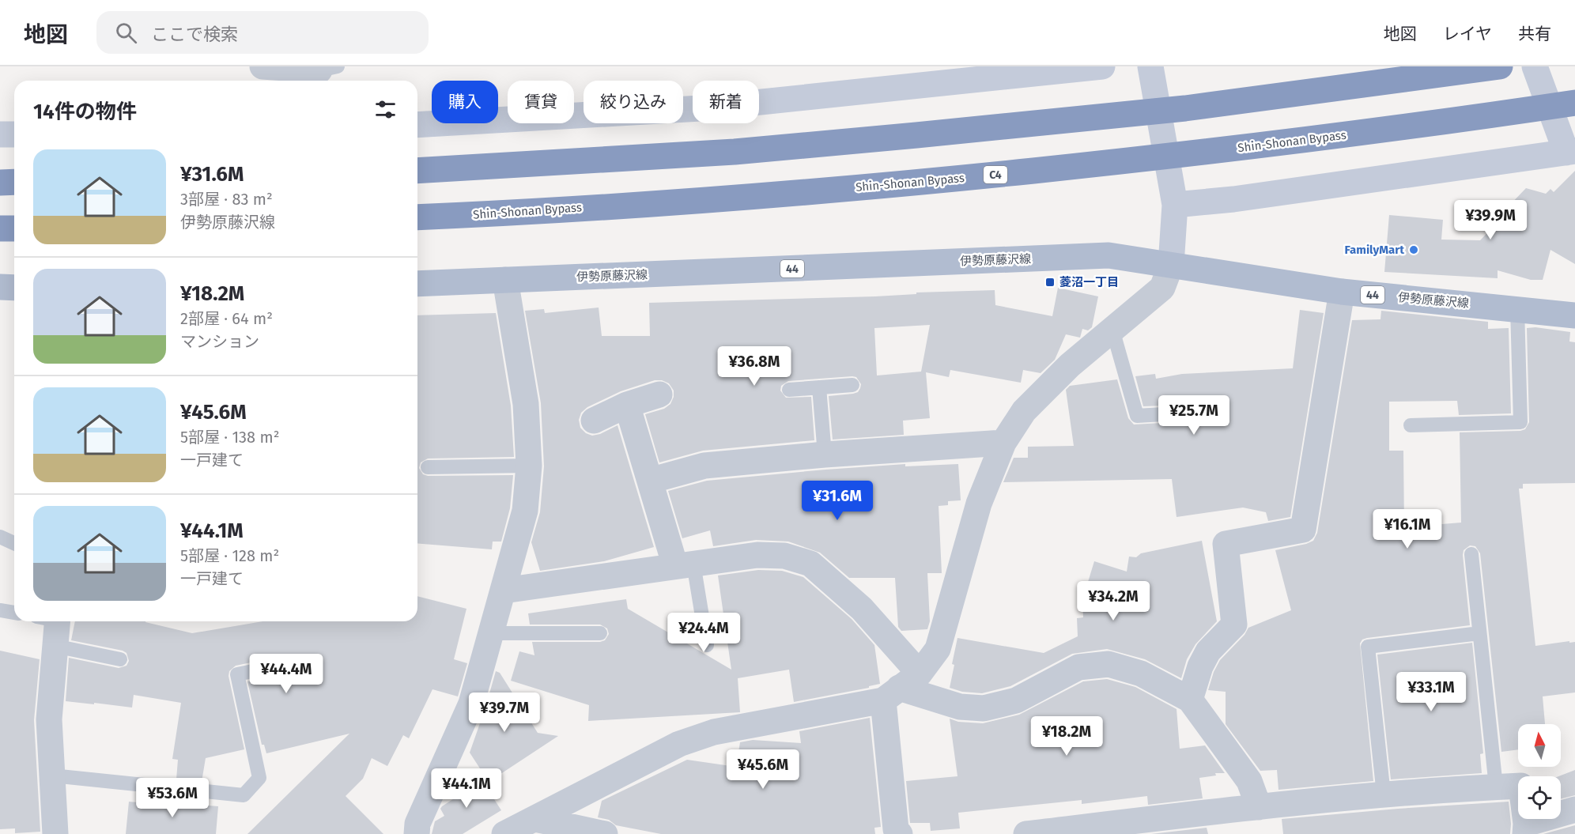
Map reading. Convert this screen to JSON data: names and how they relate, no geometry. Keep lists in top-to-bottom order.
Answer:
{
  "streets": {
    "highway": ["Shin-Shonan Bypass", "C4"],
    "main road": ["伊勢原藤沢線", "44"]
  },
  "places": {
    "other": ["FamilyMart"],
    "transit": ["菱沼一丁目"]
  },
  "north": "top",
  "page": {
    "header": "地図",
    "search": "ここで検索",
    "nav": ["地図", "レイヤ", "共有"],
    "chip": [
      "購入",
      "賃貸",
      "絞り込み",
      "新着"
    ],
    "heading": "14件の物件",
    "list": [
      {
        "name": "¥31.6M",
        "note": "3部屋 · 83 m² · 伊勢原藤沢線"
      },
      {
        "name": "¥18.2M",
        "note": "2部屋 · 64 m² · マンション"
      },
      {
        "name": "¥45.6M",
        "note": "5部屋 · 138 m² · 一戸建て"
      },
      {
        "name": "¥44.1M",
        "note": "5部屋 · 128 m² · 一戸建て"
      }
    ],
    "price": [
      "¥39.9M",
      "¥36.8M",
      "¥25.7M",
      "¥31.6M",
      "¥16.1M",
      "¥34.2M",
      "¥24.4M",
      "¥44.4M",
      "¥33.1M",
      "¥39.7M",
      "¥18.2M",
      "¥45.6M",
      "¥44.1M",
      "¥53.6M"
    ]
  }
}
